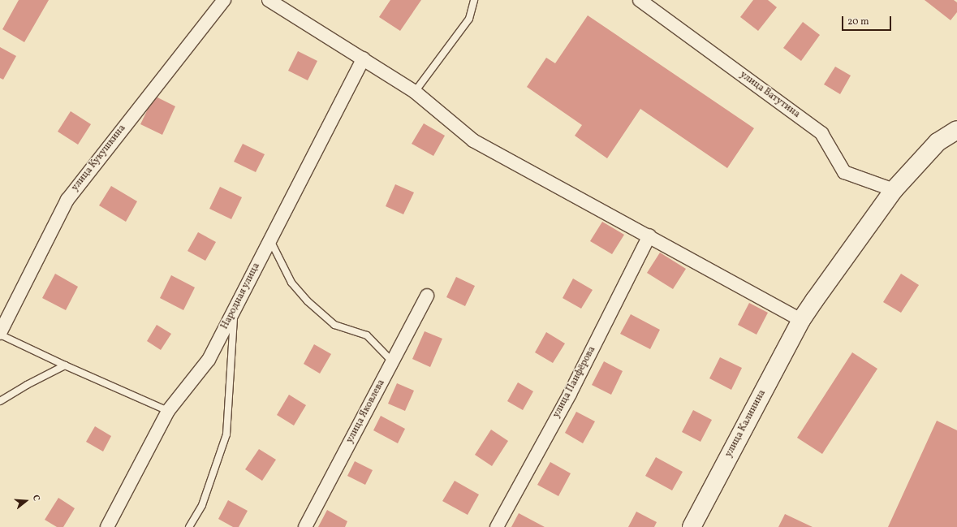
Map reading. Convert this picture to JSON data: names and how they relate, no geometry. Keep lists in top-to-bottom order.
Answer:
{
  "streets": {
    "street": [
      "улица Ватутина",
      "улица Кукушкина",
      "Народная улица",
      "улица Панфёрова",
      "улица Яковлева",
      "улица Калинина"
    ]
  },
  "crossings": [
    ["улица Ватутина", "улица Калинина"]
  ],
  "scale_bar": "20 m",
  "north": "right"
}
